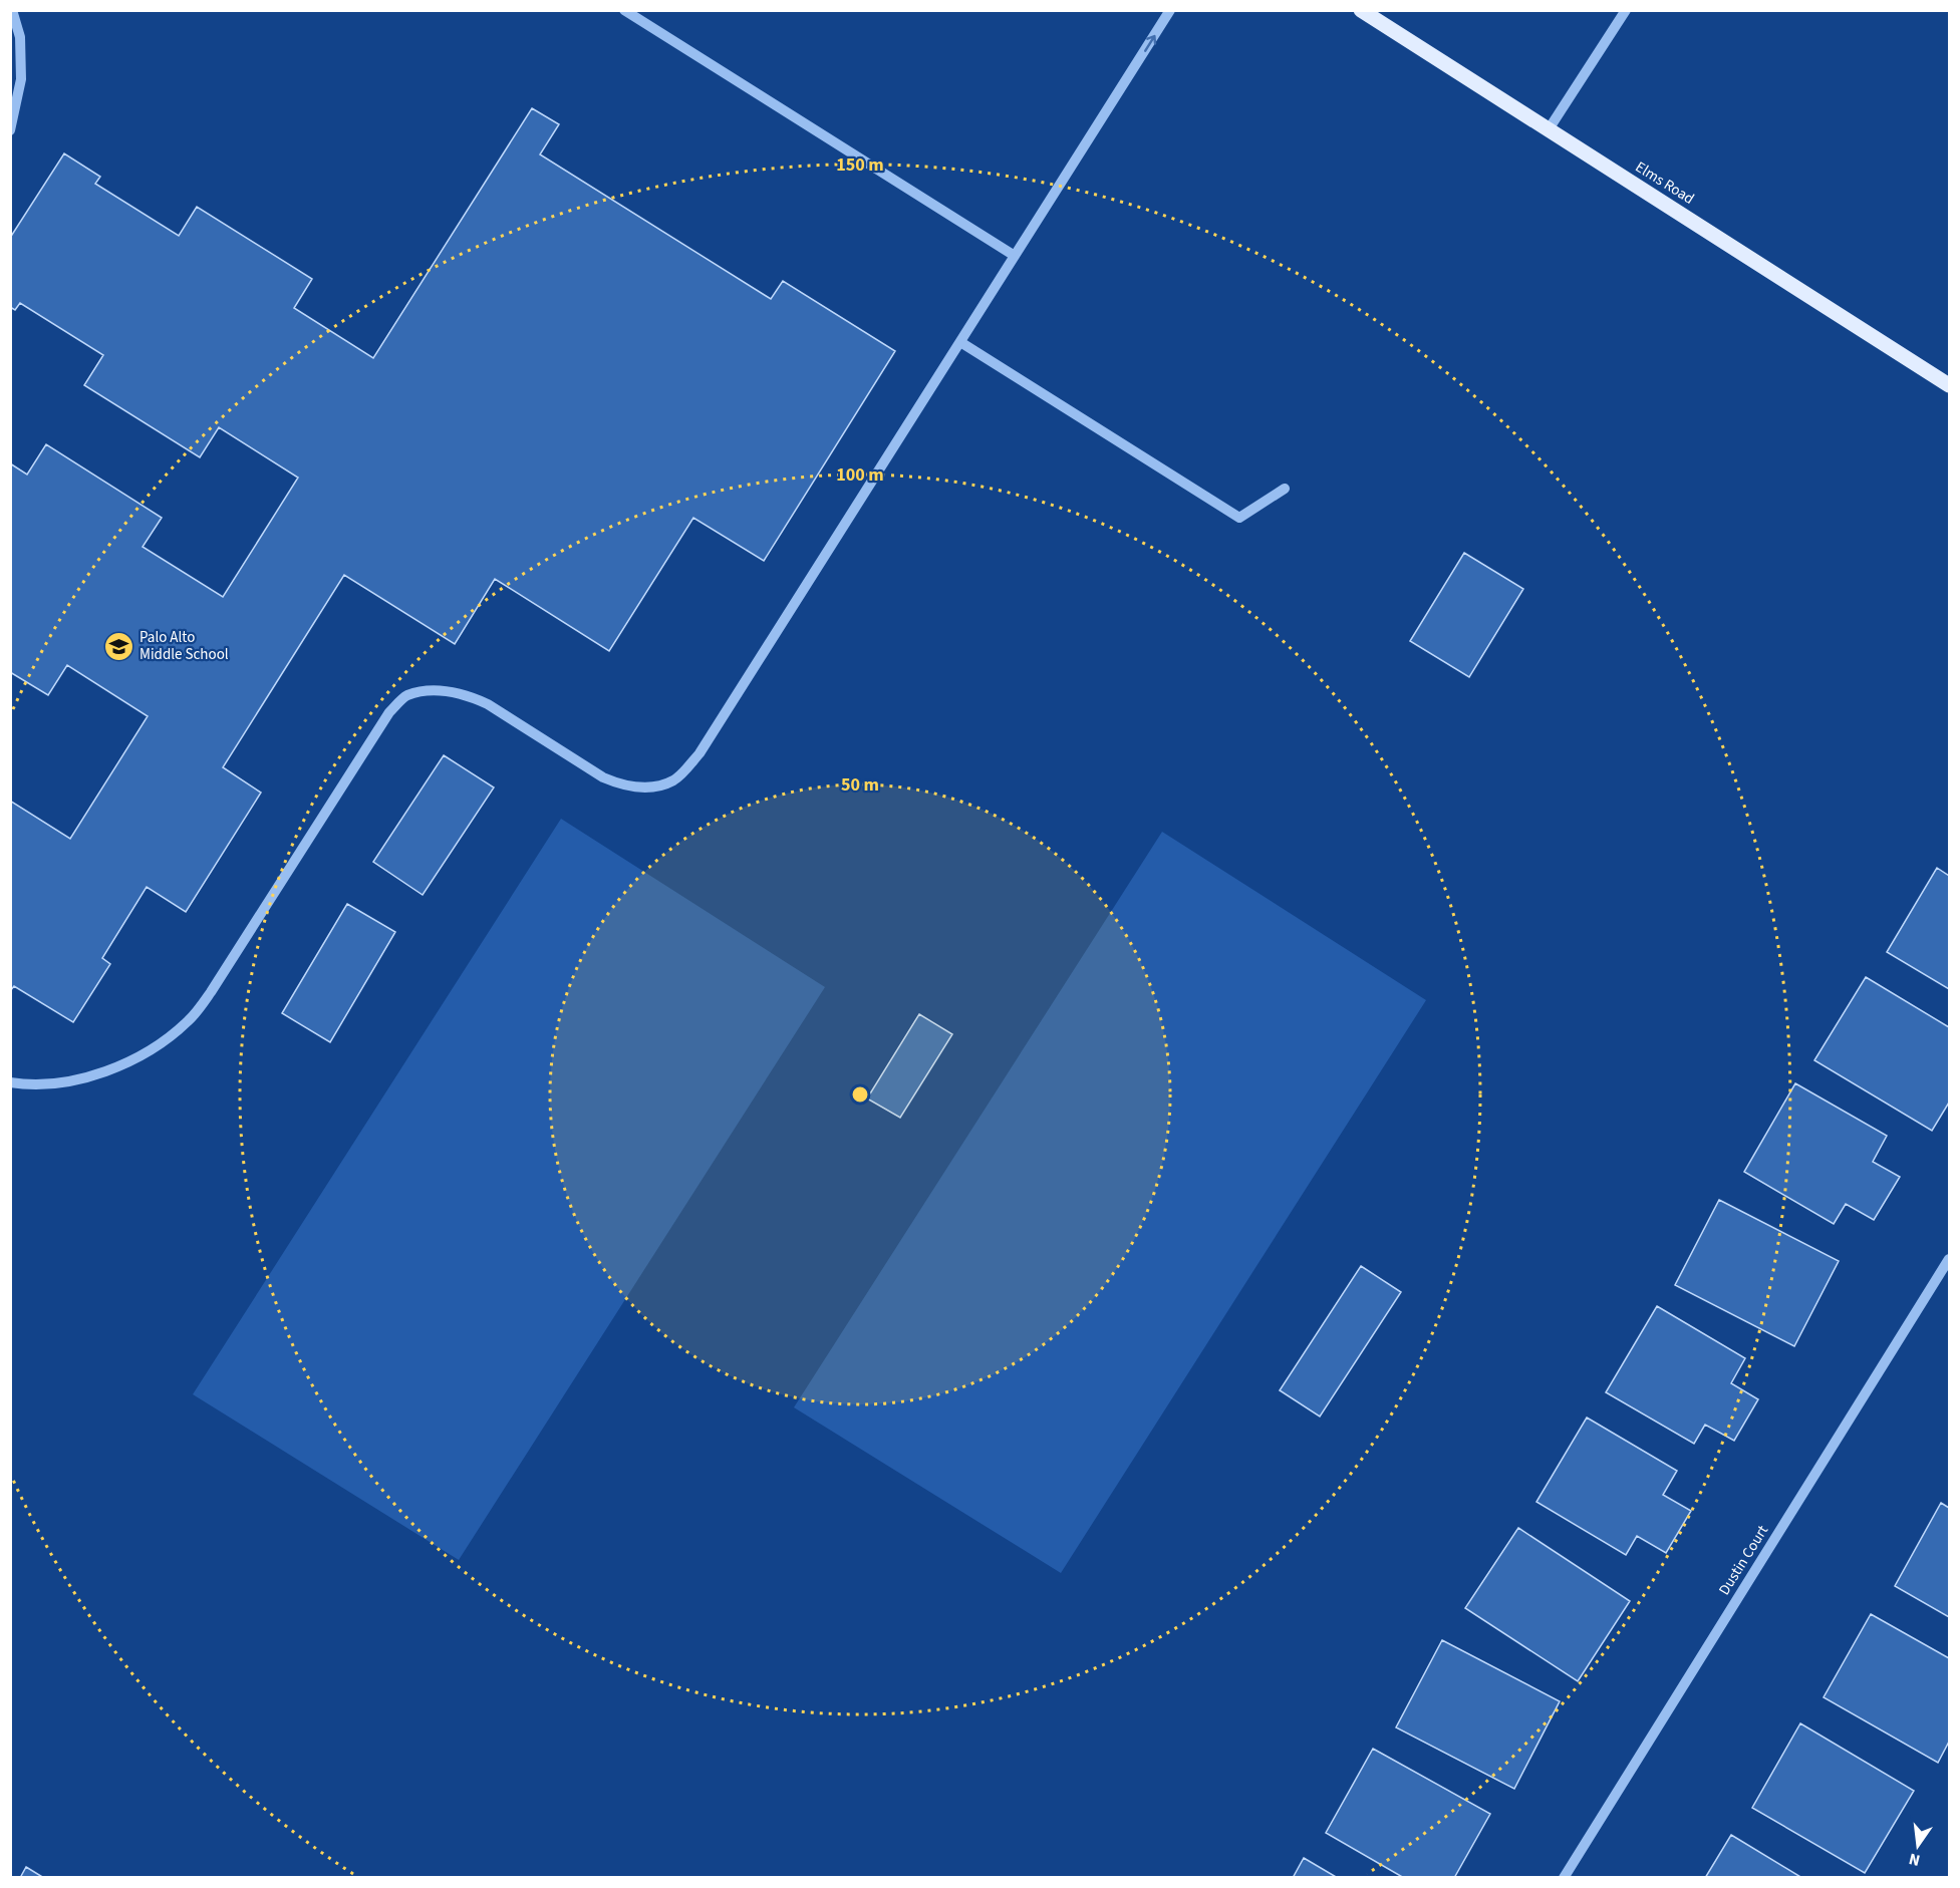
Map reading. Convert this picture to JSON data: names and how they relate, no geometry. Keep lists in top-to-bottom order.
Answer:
{
  "streets": {
    "main road": ["Elms Road"],
    "street": ["Dustin Court"]
  },
  "places": {
    "school or university": ["Palo Alto Middle School"]
  },
  "north": "bottom",
  "rings": ["150 m", "100 m", "50 m"]
}
